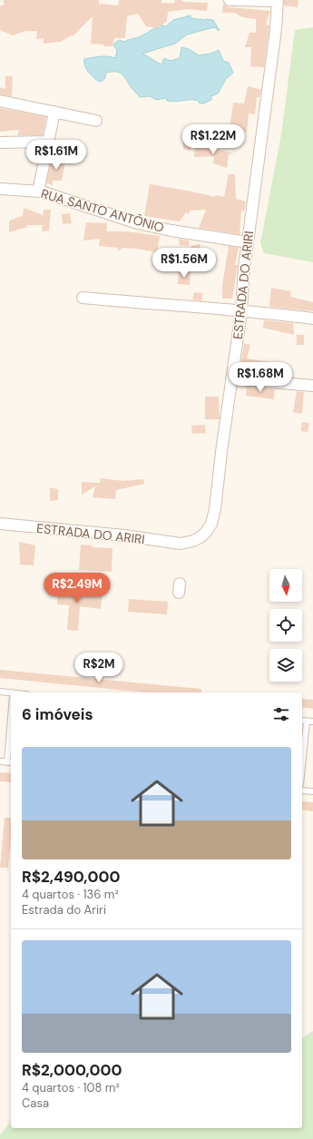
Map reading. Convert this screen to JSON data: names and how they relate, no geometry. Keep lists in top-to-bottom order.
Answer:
{
  "streets": {
    "street": ["RUA SANTO ANTÔNIO", "ESTRADA DO ARIRI"]
  },
  "crossings": [
    ["RUA SANTO ANTÔNIO", "ESTRADA DO ARIRI"]
  ],
  "north": "bottom",
  "page": {
    "price": [
      "R$1.22M",
      "R$1.61M",
      "R$1.56M",
      "R$1.68M",
      "R$2.49M",
      "R$2M"
    ],
    "heading": "6 imóveis",
    "list": [
      {
        "name": "R$2,490,000",
        "note": "4 quartos · 136 m² · Estrada do Ariri"
      },
      {
        "name": "R$2,000,000",
        "note": "4 quartos · 108 m² · Casa"
      }
    ]
  }
}
